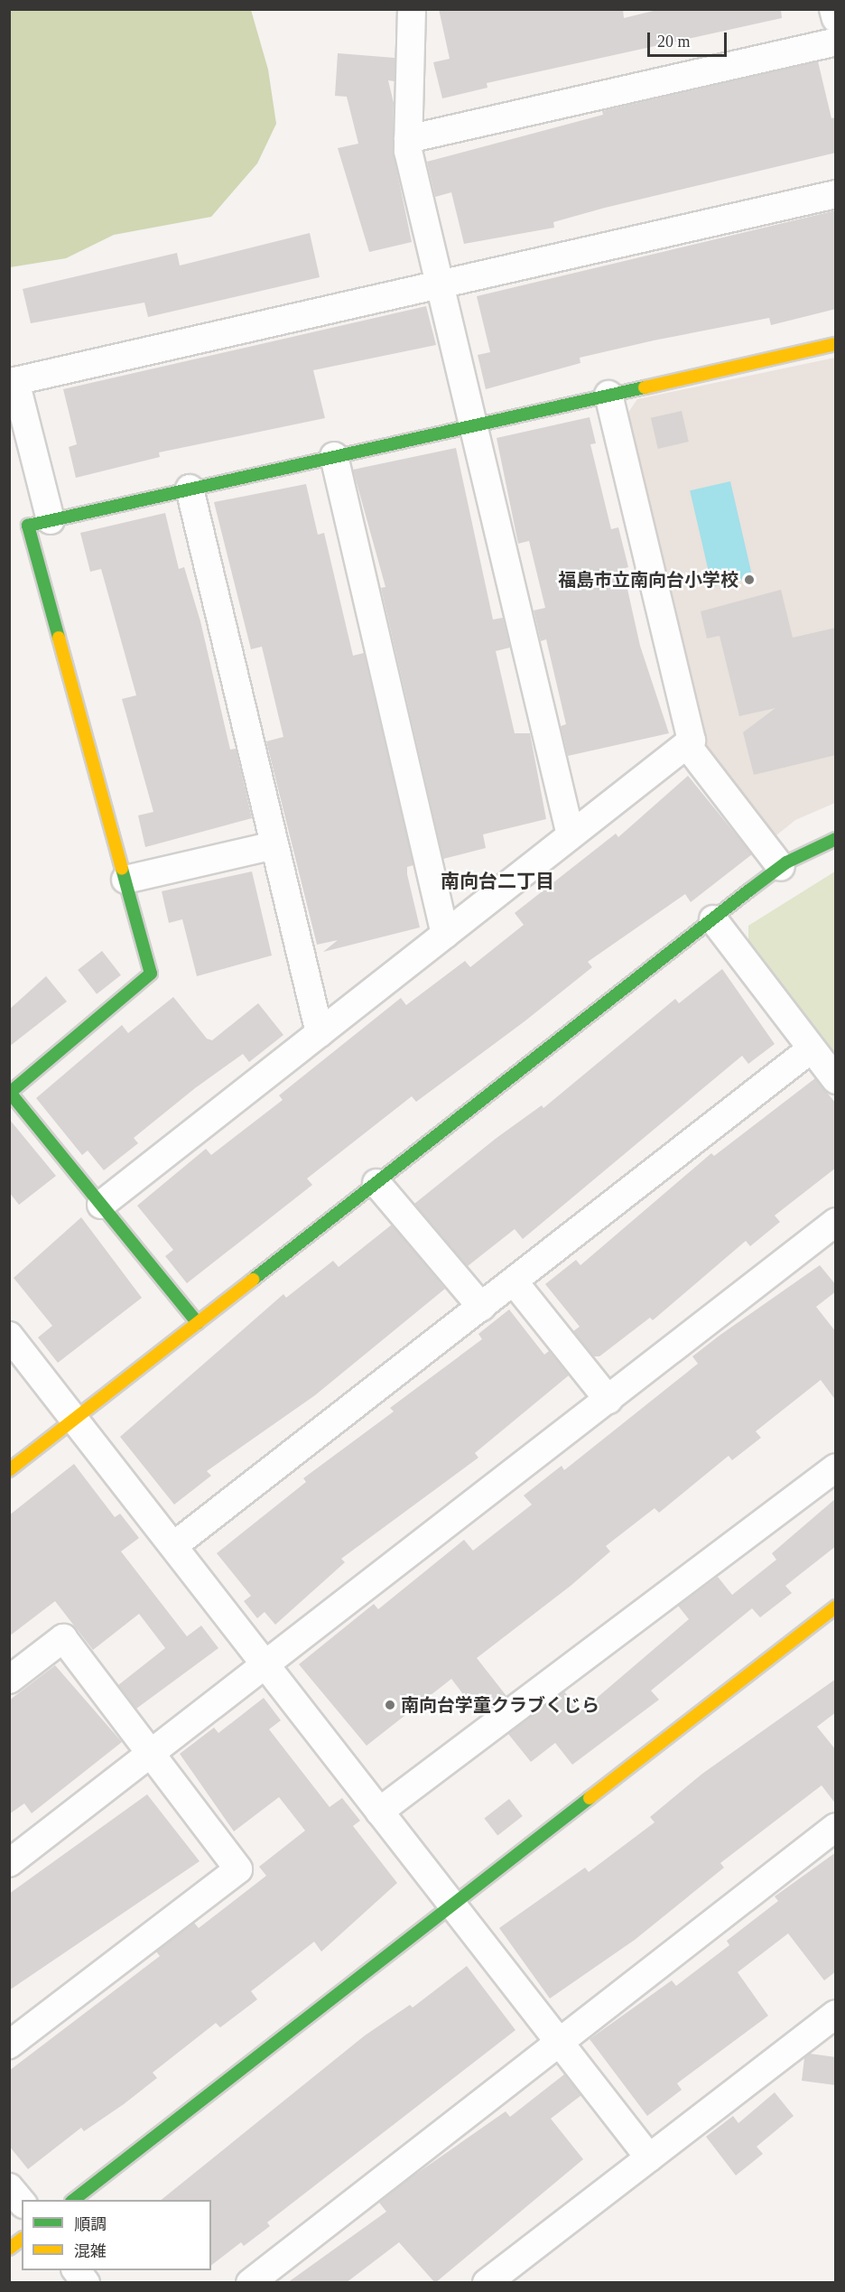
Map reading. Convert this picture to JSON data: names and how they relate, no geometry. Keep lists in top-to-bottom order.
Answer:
{
  "districts": ["南向台二丁目"],
  "places": ["福島市立南向台小学校", "南向台学童クラブくじら"],
  "legend": ["順調", "混雑"],
  "scale_bar": "20 m"
}
